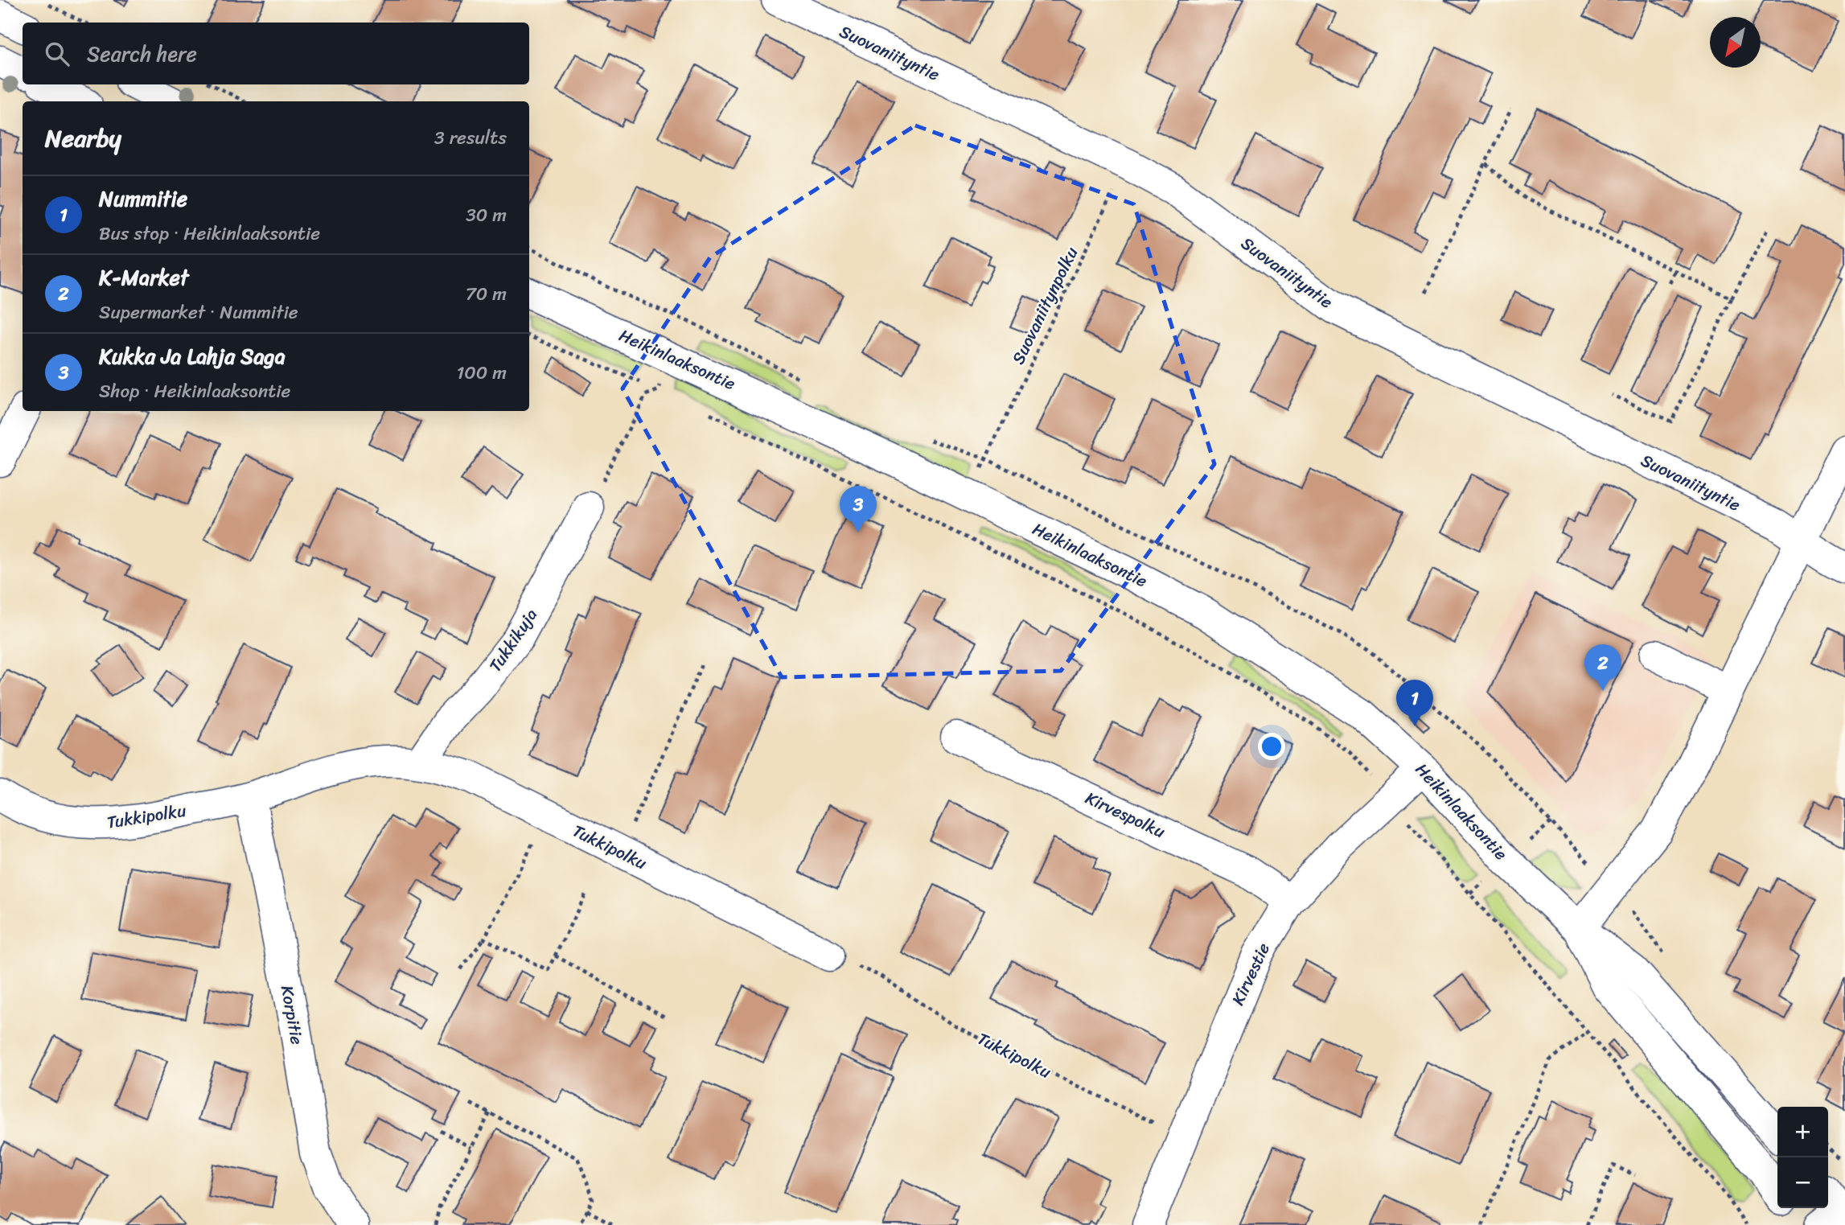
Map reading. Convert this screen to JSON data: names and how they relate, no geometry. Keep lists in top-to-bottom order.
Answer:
{
  "streets": {
    "street": [
      "Suovaniityntie",
      "Heikinlaaksontie",
      "Tukkikuja",
      "Kirvespolku",
      "Tukkipolku",
      "Kirvestie",
      "Korpitie"
    ],
    "path": ["Suovaniitynpolku"]
  },
  "crossings": [
    ["Suovaniityntie", "Suovaniitynpolku"],
    ["Heikinlaaksontie", "Kirvestie"],
    ["Tukkikuja", "Tukkipolku"],
    ["Kirvespolku", "Kirvestie"],
    ["Tukkipolku", "Kirvestie"],
    ["Tukkipolku", "Korpitie"]
  ],
  "north": "bottom left",
  "page": {
    "search": "Search here",
    "heading": ["Nearby", "3 results"],
    "list": [
      {
        "mark": "1",
        "name": "Nummitie",
        "note": "Bus stop · Heikinlaaksontie",
        "value": "30 m"
      },
      {
        "mark": "2",
        "name": "K-Market",
        "note": "Supermarket · Nummitie",
        "value": "70 m"
      },
      {
        "mark": "3",
        "name": "Kukka Ja Lahja Saga",
        "note": "Shop · Heikinlaaksontie",
        "value": "100 m"
      }
    ],
    "pins": ["3", "2", "1"],
    "map_buttons": ["+", "−"]
  }
}
